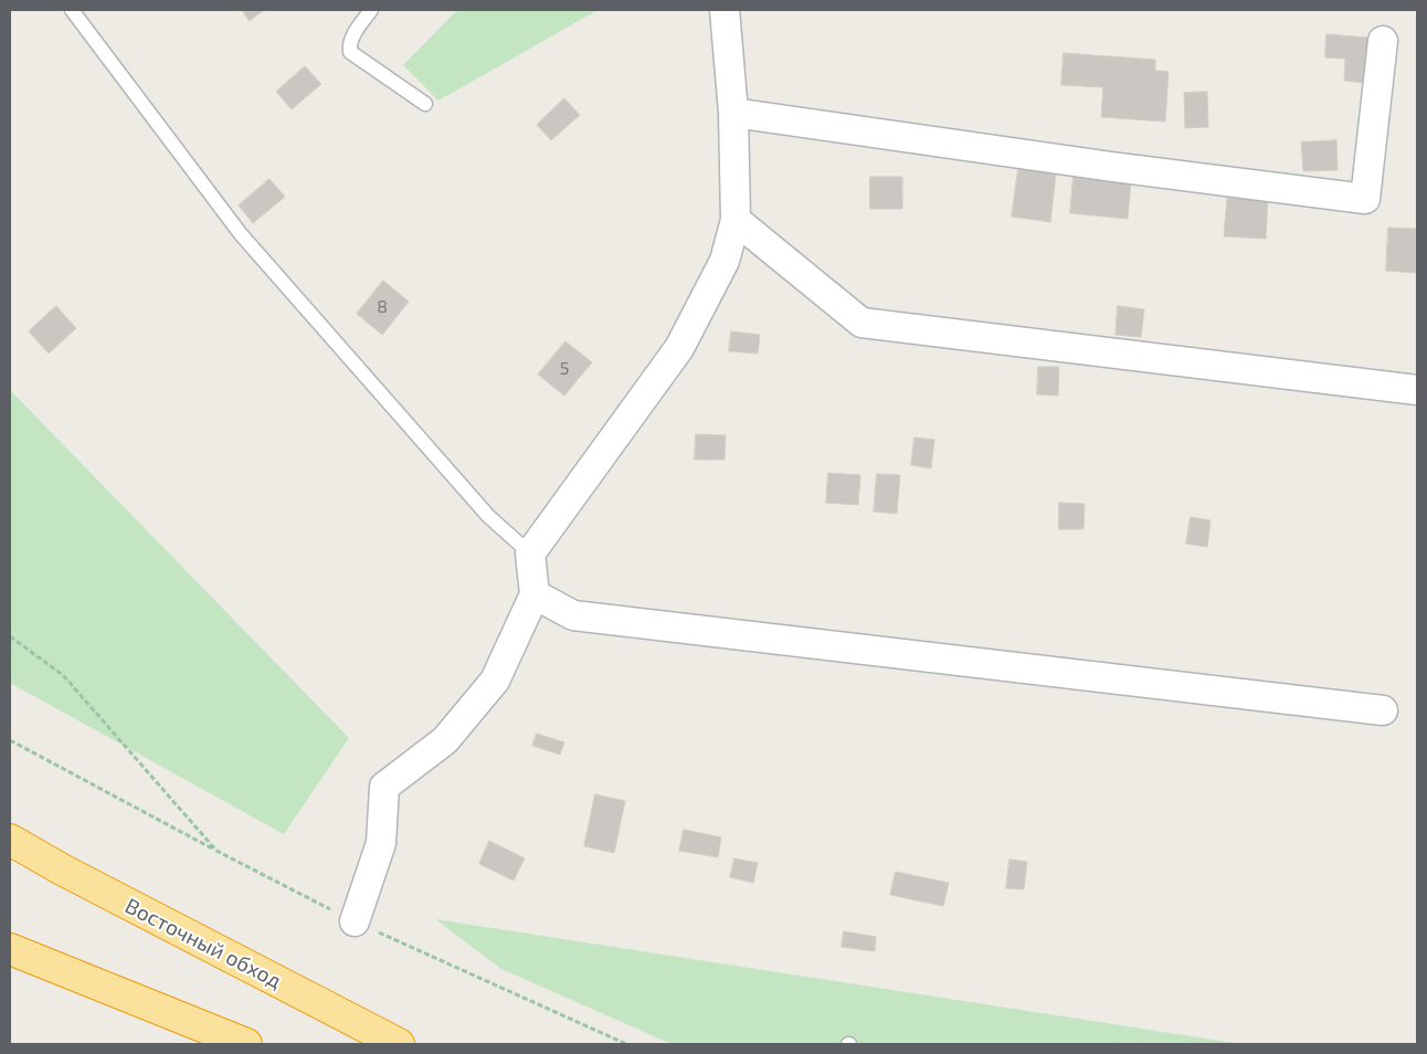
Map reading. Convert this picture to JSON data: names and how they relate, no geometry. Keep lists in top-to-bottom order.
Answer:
{
  "streets": {
    "highway": ["Восточный обход"]
  },
  "house_numbers": ["8", "5"]
}
